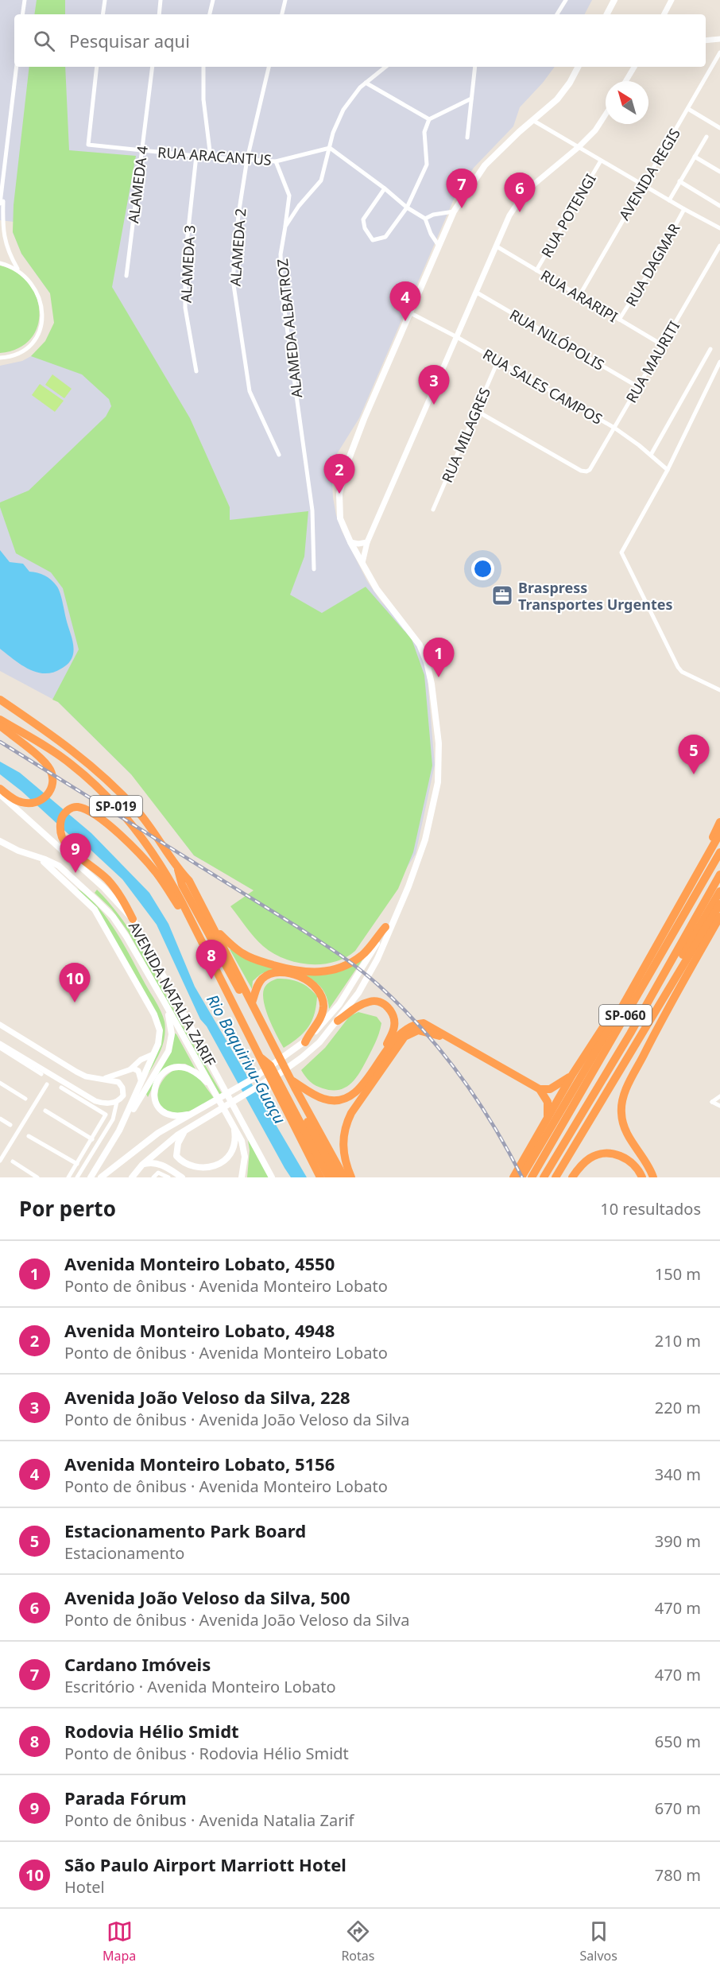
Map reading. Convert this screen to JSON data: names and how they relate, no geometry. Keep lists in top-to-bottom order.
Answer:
{
  "streets": {
    "highway": ["SP-019", "SP-060"],
    "main road": ["AVENIDA NATALIA ZARIF"],
    "street": [
      "RUA ARACANTUS",
      "AVENIDA REGIS",
      "ALAMEDA 4",
      "RUA POTENGI",
      "ALAMEDA 2",
      "ALAMEDA 3",
      "RUA DAGMAR",
      "RUA ARARIPI",
      "ALAMEDA ALBATROZ",
      "RUA NILÓPOLIS",
      "RUA MAURITI",
      "RUA SALES CAMPOS",
      "RUA MILAGRES"
    ]
  },
  "crossings": [
    ["RUA ARACANTUS", "ALAMEDA 4"],
    ["RUA ARACANTUS", "ALAMEDA 2"],
    ["RUA ARACANTUS", "ALAMEDA 3"],
    ["RUA ARACANTUS", "ALAMEDA ALBATROZ"],
    ["AVENIDA REGIS", "RUA ARARIPI"],
    ["RUA POTENGI", "RUA ARARIPI"],
    ["RUA DAGMAR", "RUA ARARIPI"],
    ["RUA ARARIPI", "RUA MAURITI"],
    ["RUA NILÓPOLIS", "RUA MAURITI"],
    ["RUA MAURITI", "RUA SALES CAMPOS"],
    ["RUA MAURITI", "RUA MILAGRES"],
    ["RUA SALES CAMPOS", "RUA MILAGRES"]
  ],
  "water": ["Rio Baquirivu-Guaçu"],
  "places": {
    "office": ["Braspress Transportes Urgentes"]
  },
  "north": "top left",
  "page": {
    "search": "Pesquisar aqui",
    "pins": [
      "7",
      "6",
      "4",
      "3",
      "2",
      "1",
      "5",
      "9",
      "8",
      "10"
    ],
    "heading": ["Por perto", "10 resultados"],
    "list": [
      {
        "mark": "1",
        "name": "Avenida Monteiro Lobato, 4550",
        "note": "Ponto de ônibus · Avenida Monteiro Lobato",
        "value": "150 m"
      },
      {
        "mark": "2",
        "name": "Avenida Monteiro Lobato, 4948",
        "note": "Ponto de ônibus · Avenida Monteiro Lobato",
        "value": "210 m"
      },
      {
        "mark": "3",
        "name": "Avenida João Veloso da Silva, 228",
        "note": "Ponto de ônibus · Avenida João Veloso da Silva",
        "value": "220 m"
      },
      {
        "mark": "4",
        "name": "Avenida Monteiro Lobato, 5156",
        "note": "Ponto de ônibus · Avenida Monteiro Lobato",
        "value": "340 m"
      },
      {
        "mark": "5",
        "name": "Estacionamento Park Board",
        "note": "Estacionamento",
        "value": "390 m"
      },
      {
        "mark": "6",
        "name": "Avenida João Veloso da Silva, 500",
        "note": "Ponto de ônibus · Avenida João Veloso da Silva",
        "value": "470 m"
      },
      {
        "mark": "7",
        "name": "Cardano Imóveis",
        "note": "Escritório · Avenida Monteiro Lobato",
        "value": "470 m"
      },
      {
        "mark": "8",
        "name": "Rodovia Hélio Smidt",
        "note": "Ponto de ônibus · Rodovia Hélio Smidt",
        "value": "650 m"
      },
      {
        "mark": "9",
        "name": "Parada Fórum",
        "note": "Ponto de ônibus · Avenida Natalia Zarif",
        "value": "670 m"
      },
      {
        "mark": "10",
        "name": "São Paulo Airport Marriott Hotel",
        "note": "Hotel",
        "value": "780 m"
      }
    ],
    "nav": ["Mapa", "Rotas", "Salvos"]
  }
}
